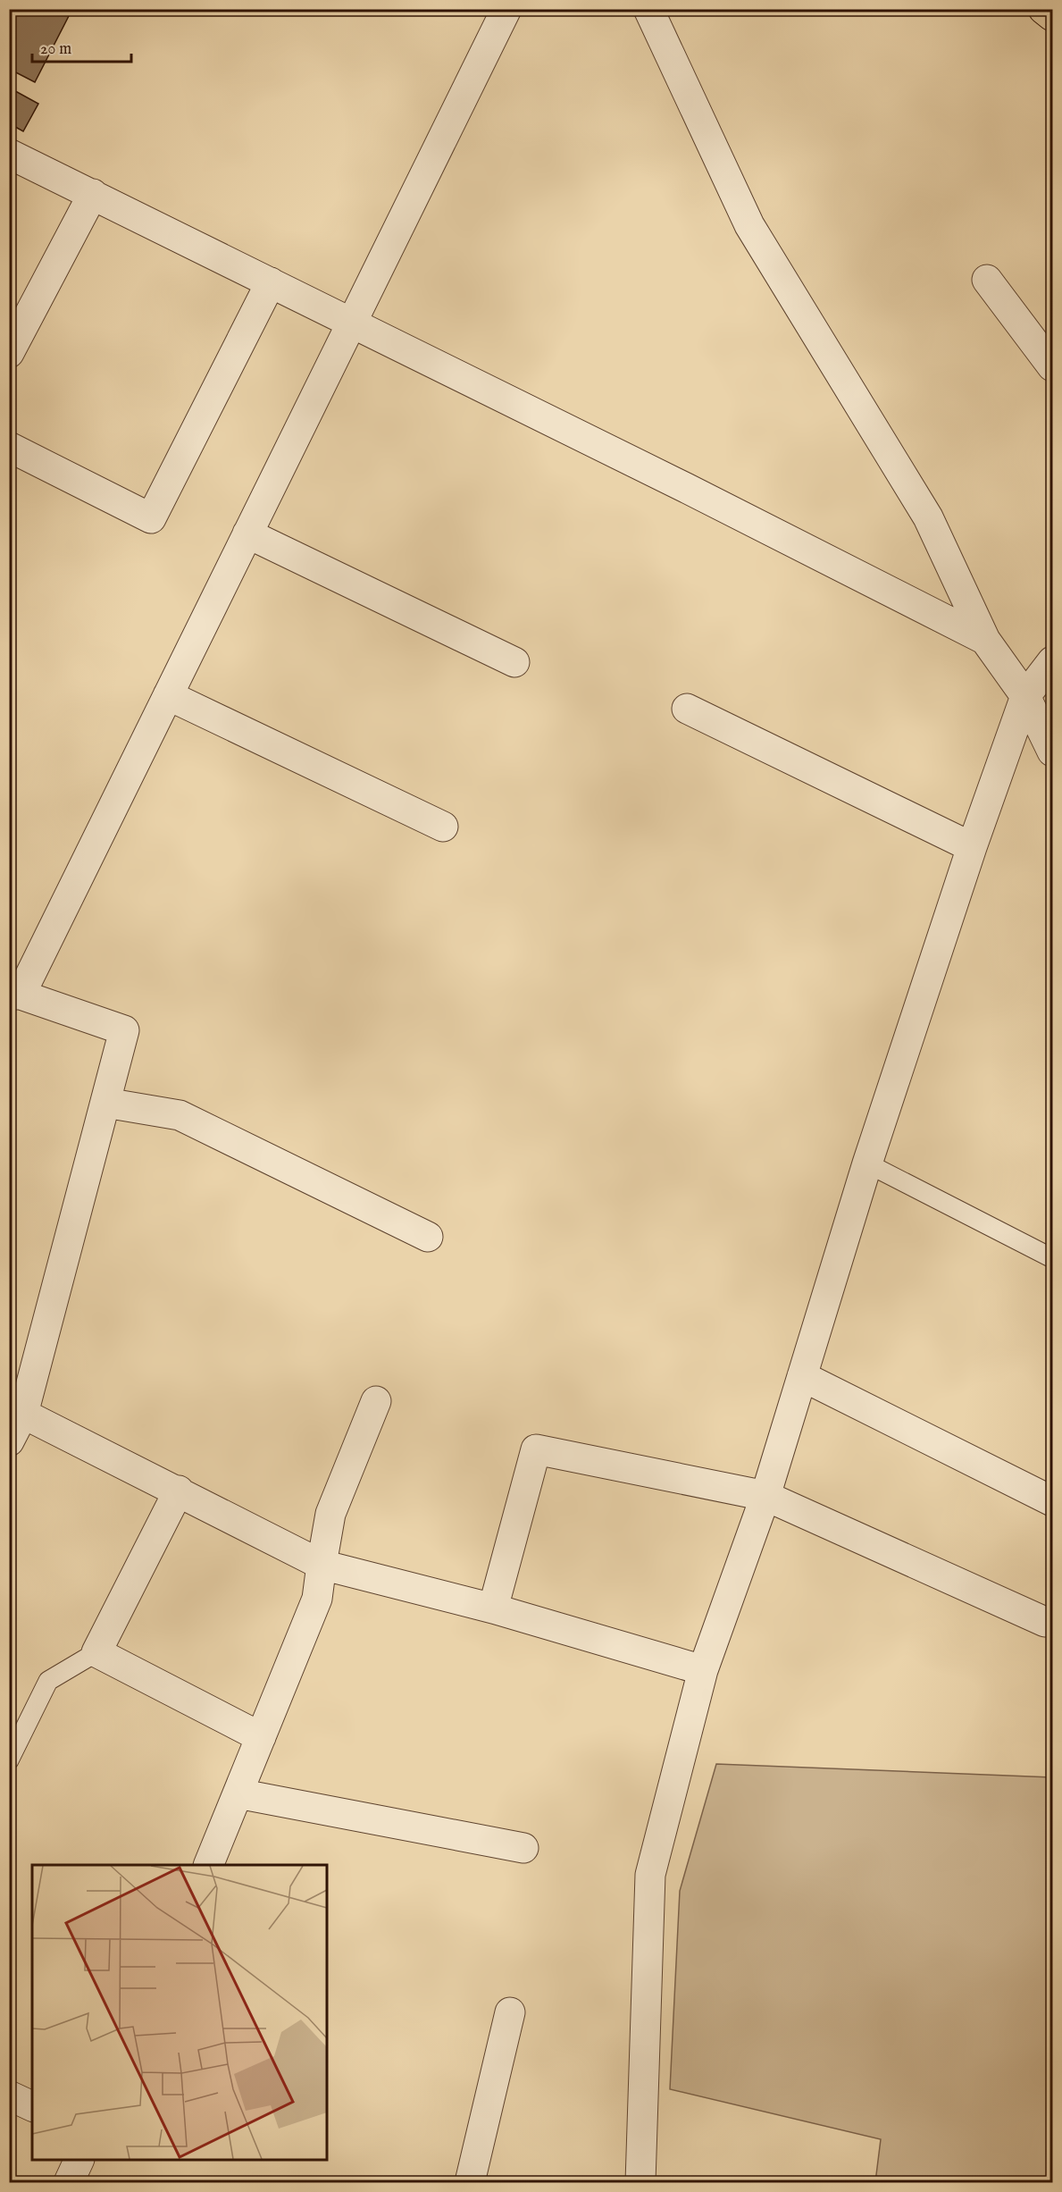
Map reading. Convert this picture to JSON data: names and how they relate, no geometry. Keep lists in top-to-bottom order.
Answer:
{
  "scale_bar": "20 m"
}
